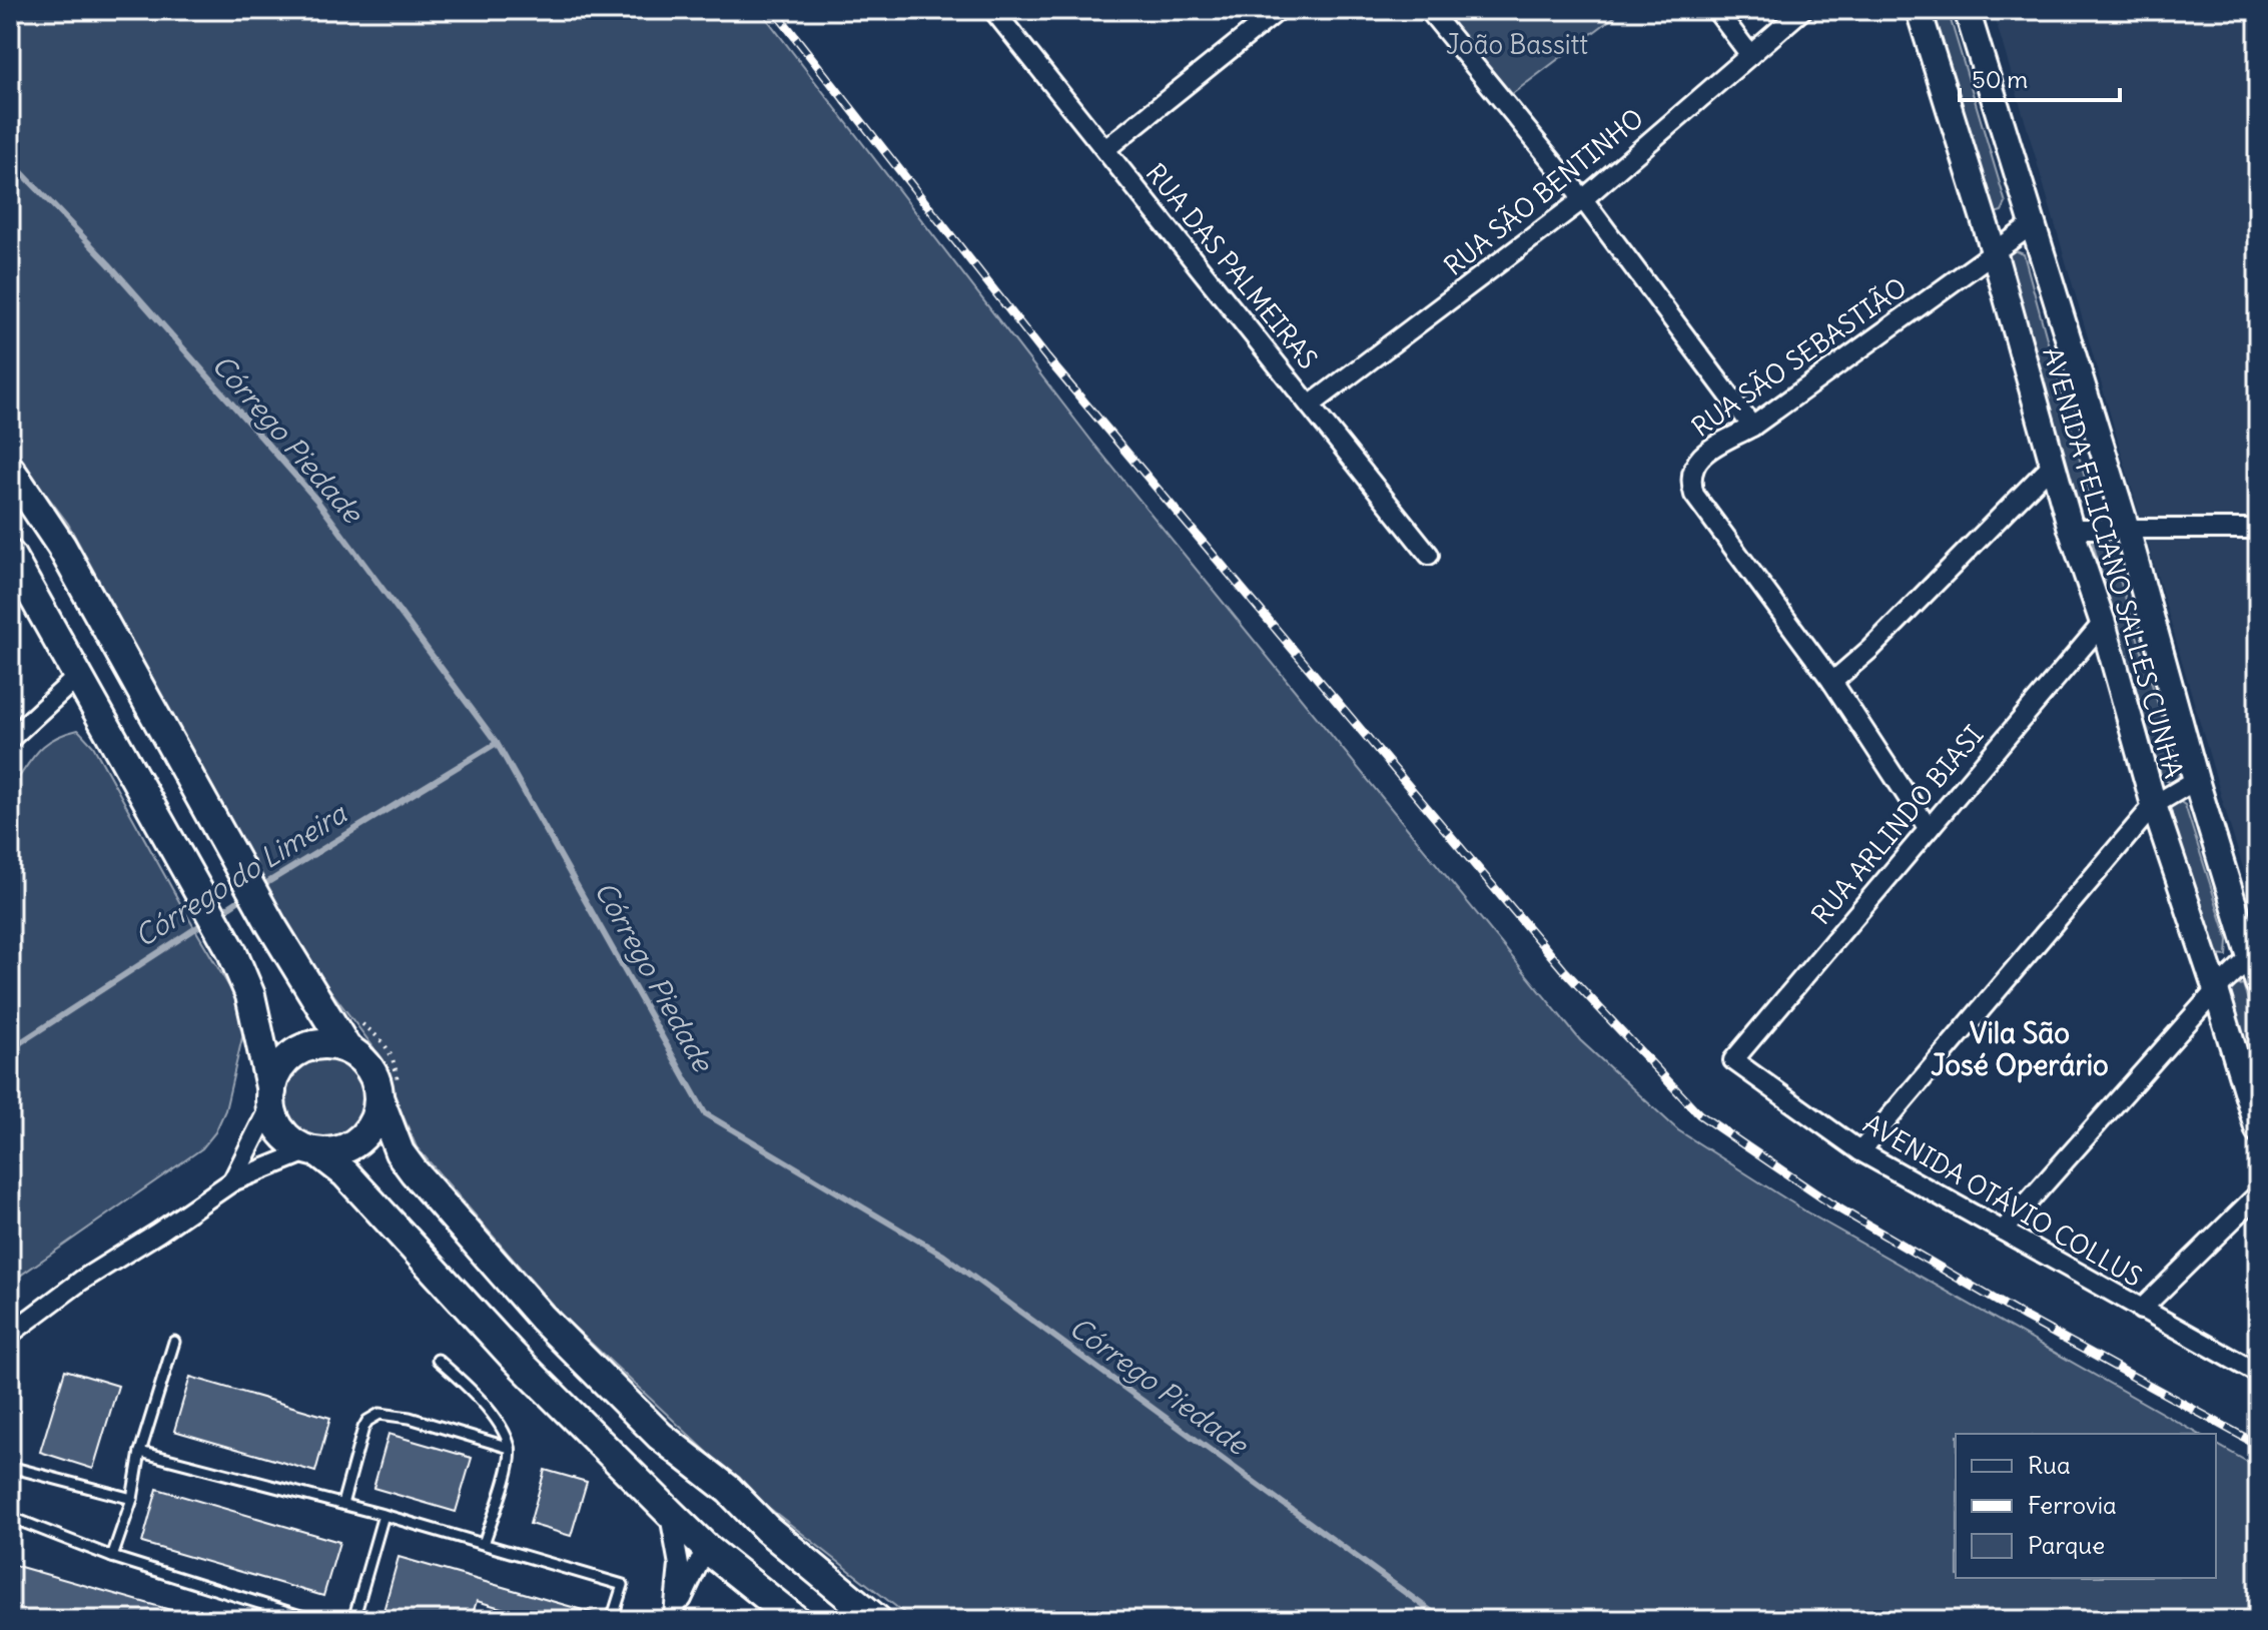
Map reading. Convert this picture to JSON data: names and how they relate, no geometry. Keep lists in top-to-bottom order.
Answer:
{
  "streets": {
    "main road": ["AVENIDA FELICIANO SALLES CUNHA"],
    "street": [
      "RUA SÃO BENTINHO",
      "RUA DAS PALMEIRAS",
      "RUA SÃO SEBASTIÃO",
      "RUA ARLINDO BIASI",
      "AVENIDA OTÁVIO COLLUS"
    ]
  },
  "crossings": [
    ["RUA SÃO BENTINHO", "RUA DAS PALMEIRAS"],
    ["RUA SÃO SEBASTIÃO", "AVENIDA FELICIANO SALLES CUNHA"],
    ["AVENIDA FELICIANO SALLES CUNHA", "RUA ARLINDO BIASI"],
    ["RUA ARLINDO BIASI", "AVENIDA OTÁVIO COLLUS"]
  ],
  "districts": ["Vila São José Operário"],
  "water": ["Córrego Piedade", "Córrego do Limeira"],
  "parks": ["João Bassitt"],
  "legend": ["Rua", "Ferrovia", "Parque"],
  "scale_bar": "50 m"
}
